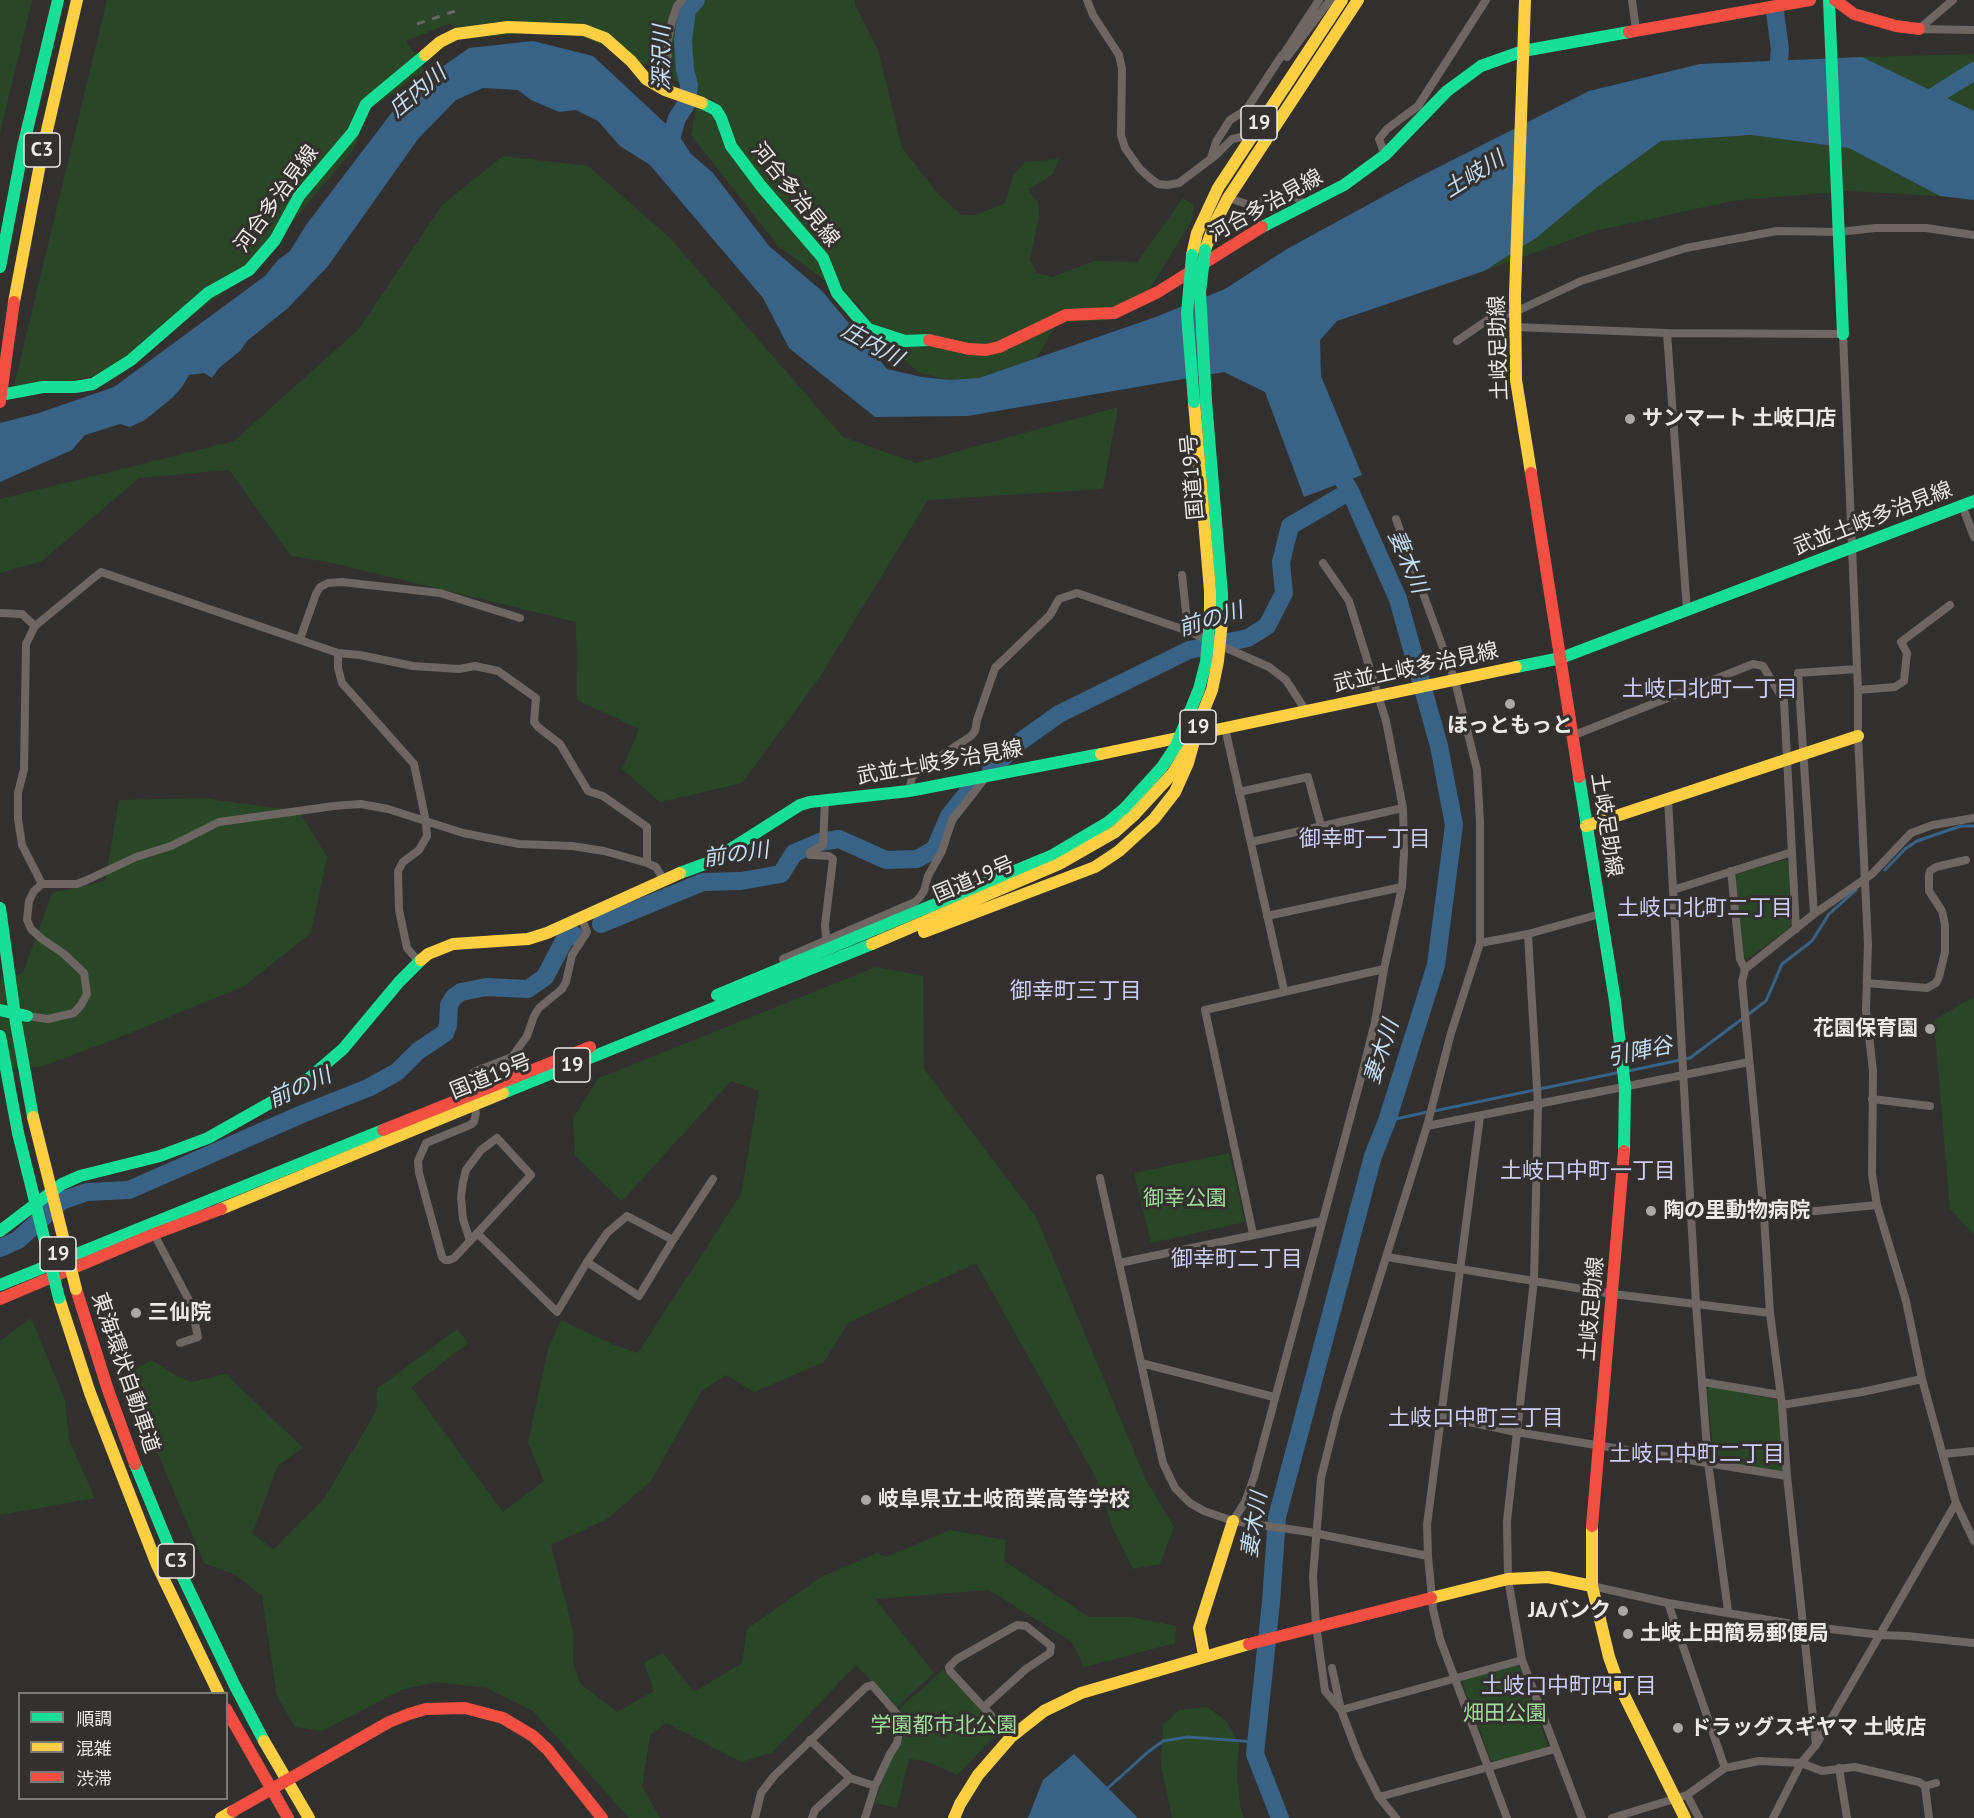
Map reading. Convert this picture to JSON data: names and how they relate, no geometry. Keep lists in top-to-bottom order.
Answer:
{
  "streets": {
    "main road": [
      "19",
      "C3",
      "河合多治見線",
      "土岐足助線",
      "国道19号",
      "武並土岐多治見線",
      "東海環状自動車道"
    ]
  },
  "crossings": [
    ["19", "国道19号"],
    ["河合多治見線", "土岐足助線"],
    ["土岐足助線", "武並土岐多治見線"]
  ],
  "districts": [
    "土岐口北町一丁目",
    "御幸町一丁目",
    "土岐口北町二丁目",
    "御幸町三丁目",
    "土岐口中町一丁目",
    "御幸町二丁目",
    "土岐口中町三丁目",
    "土岐口中町二丁目",
    "土岐口中町四丁目"
  ],
  "water": [
    "深沢川",
    "庄内川",
    "土岐川",
    "妻木川",
    "前の川",
    "引陣谷"
  ],
  "parks": ["御幸公園", "畑田公園", "学園都市北公園"],
  "places": [
    "サンマート 土岐口店",
    "ほっともっと",
    "花園保育園",
    "陶の里動物病院",
    "三仙院",
    "岐阜県立土岐商業高等学校",
    "JAバンク",
    "土岐上田簡易郵便局",
    "ドラッグスギヤマ 土岐店"
  ],
  "legend": ["順調", "混雑", "渋滞"]
}
